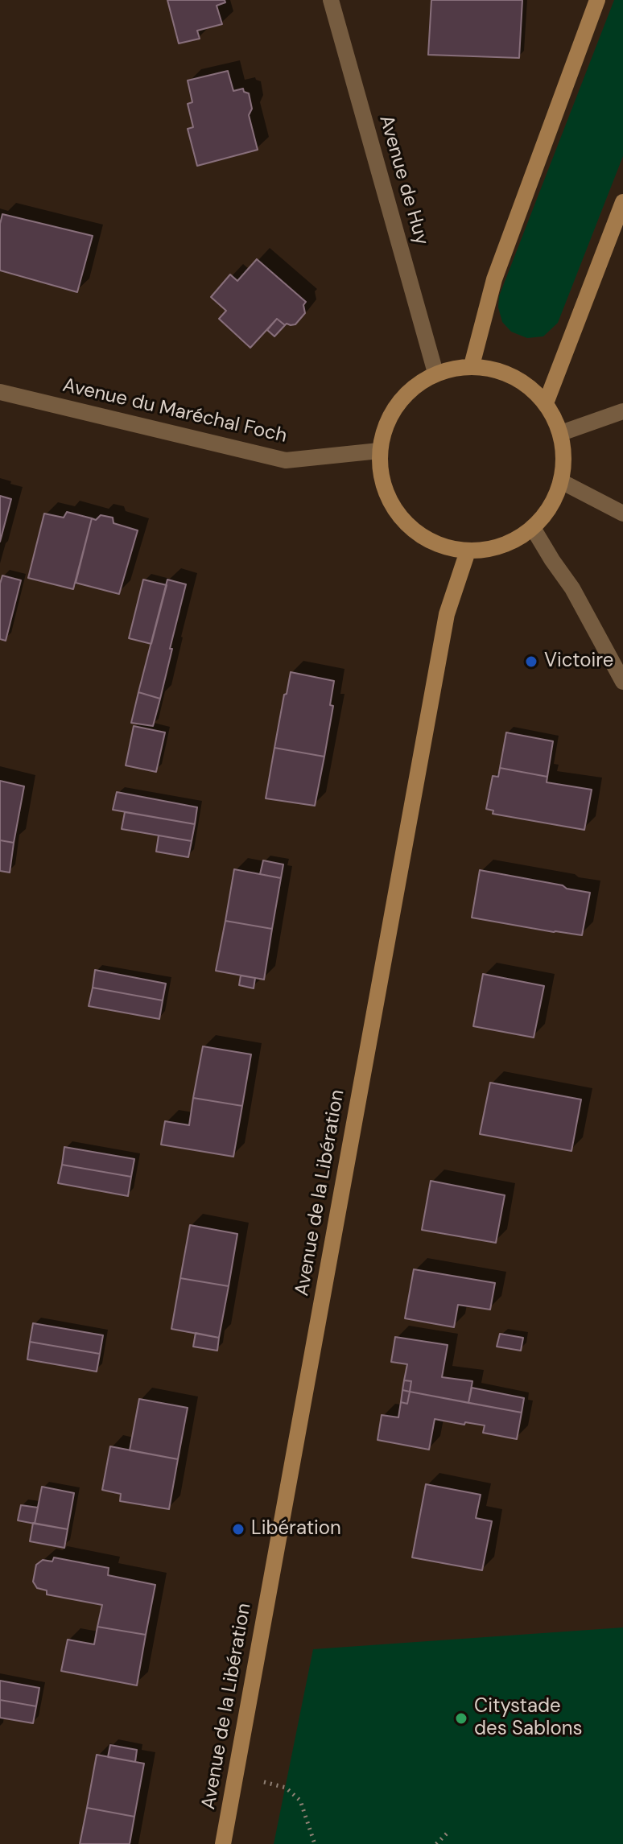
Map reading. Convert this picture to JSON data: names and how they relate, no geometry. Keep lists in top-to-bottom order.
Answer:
{
  "streets": {
    "street": ["Avenue de Huy", "Avenue du Maréchal Foch", "Avenue de la Libération"]
  },
  "crossings": [
    ["Avenue de Huy", "Avenue du Maréchal Foch"],
    ["Avenue de Huy", "Avenue de la Libération"],
    ["Avenue du Maréchal Foch", "Avenue de la Libération"]
  ],
  "places": ["Victoire", "Libération", "Citystade des Sablons"]
}
